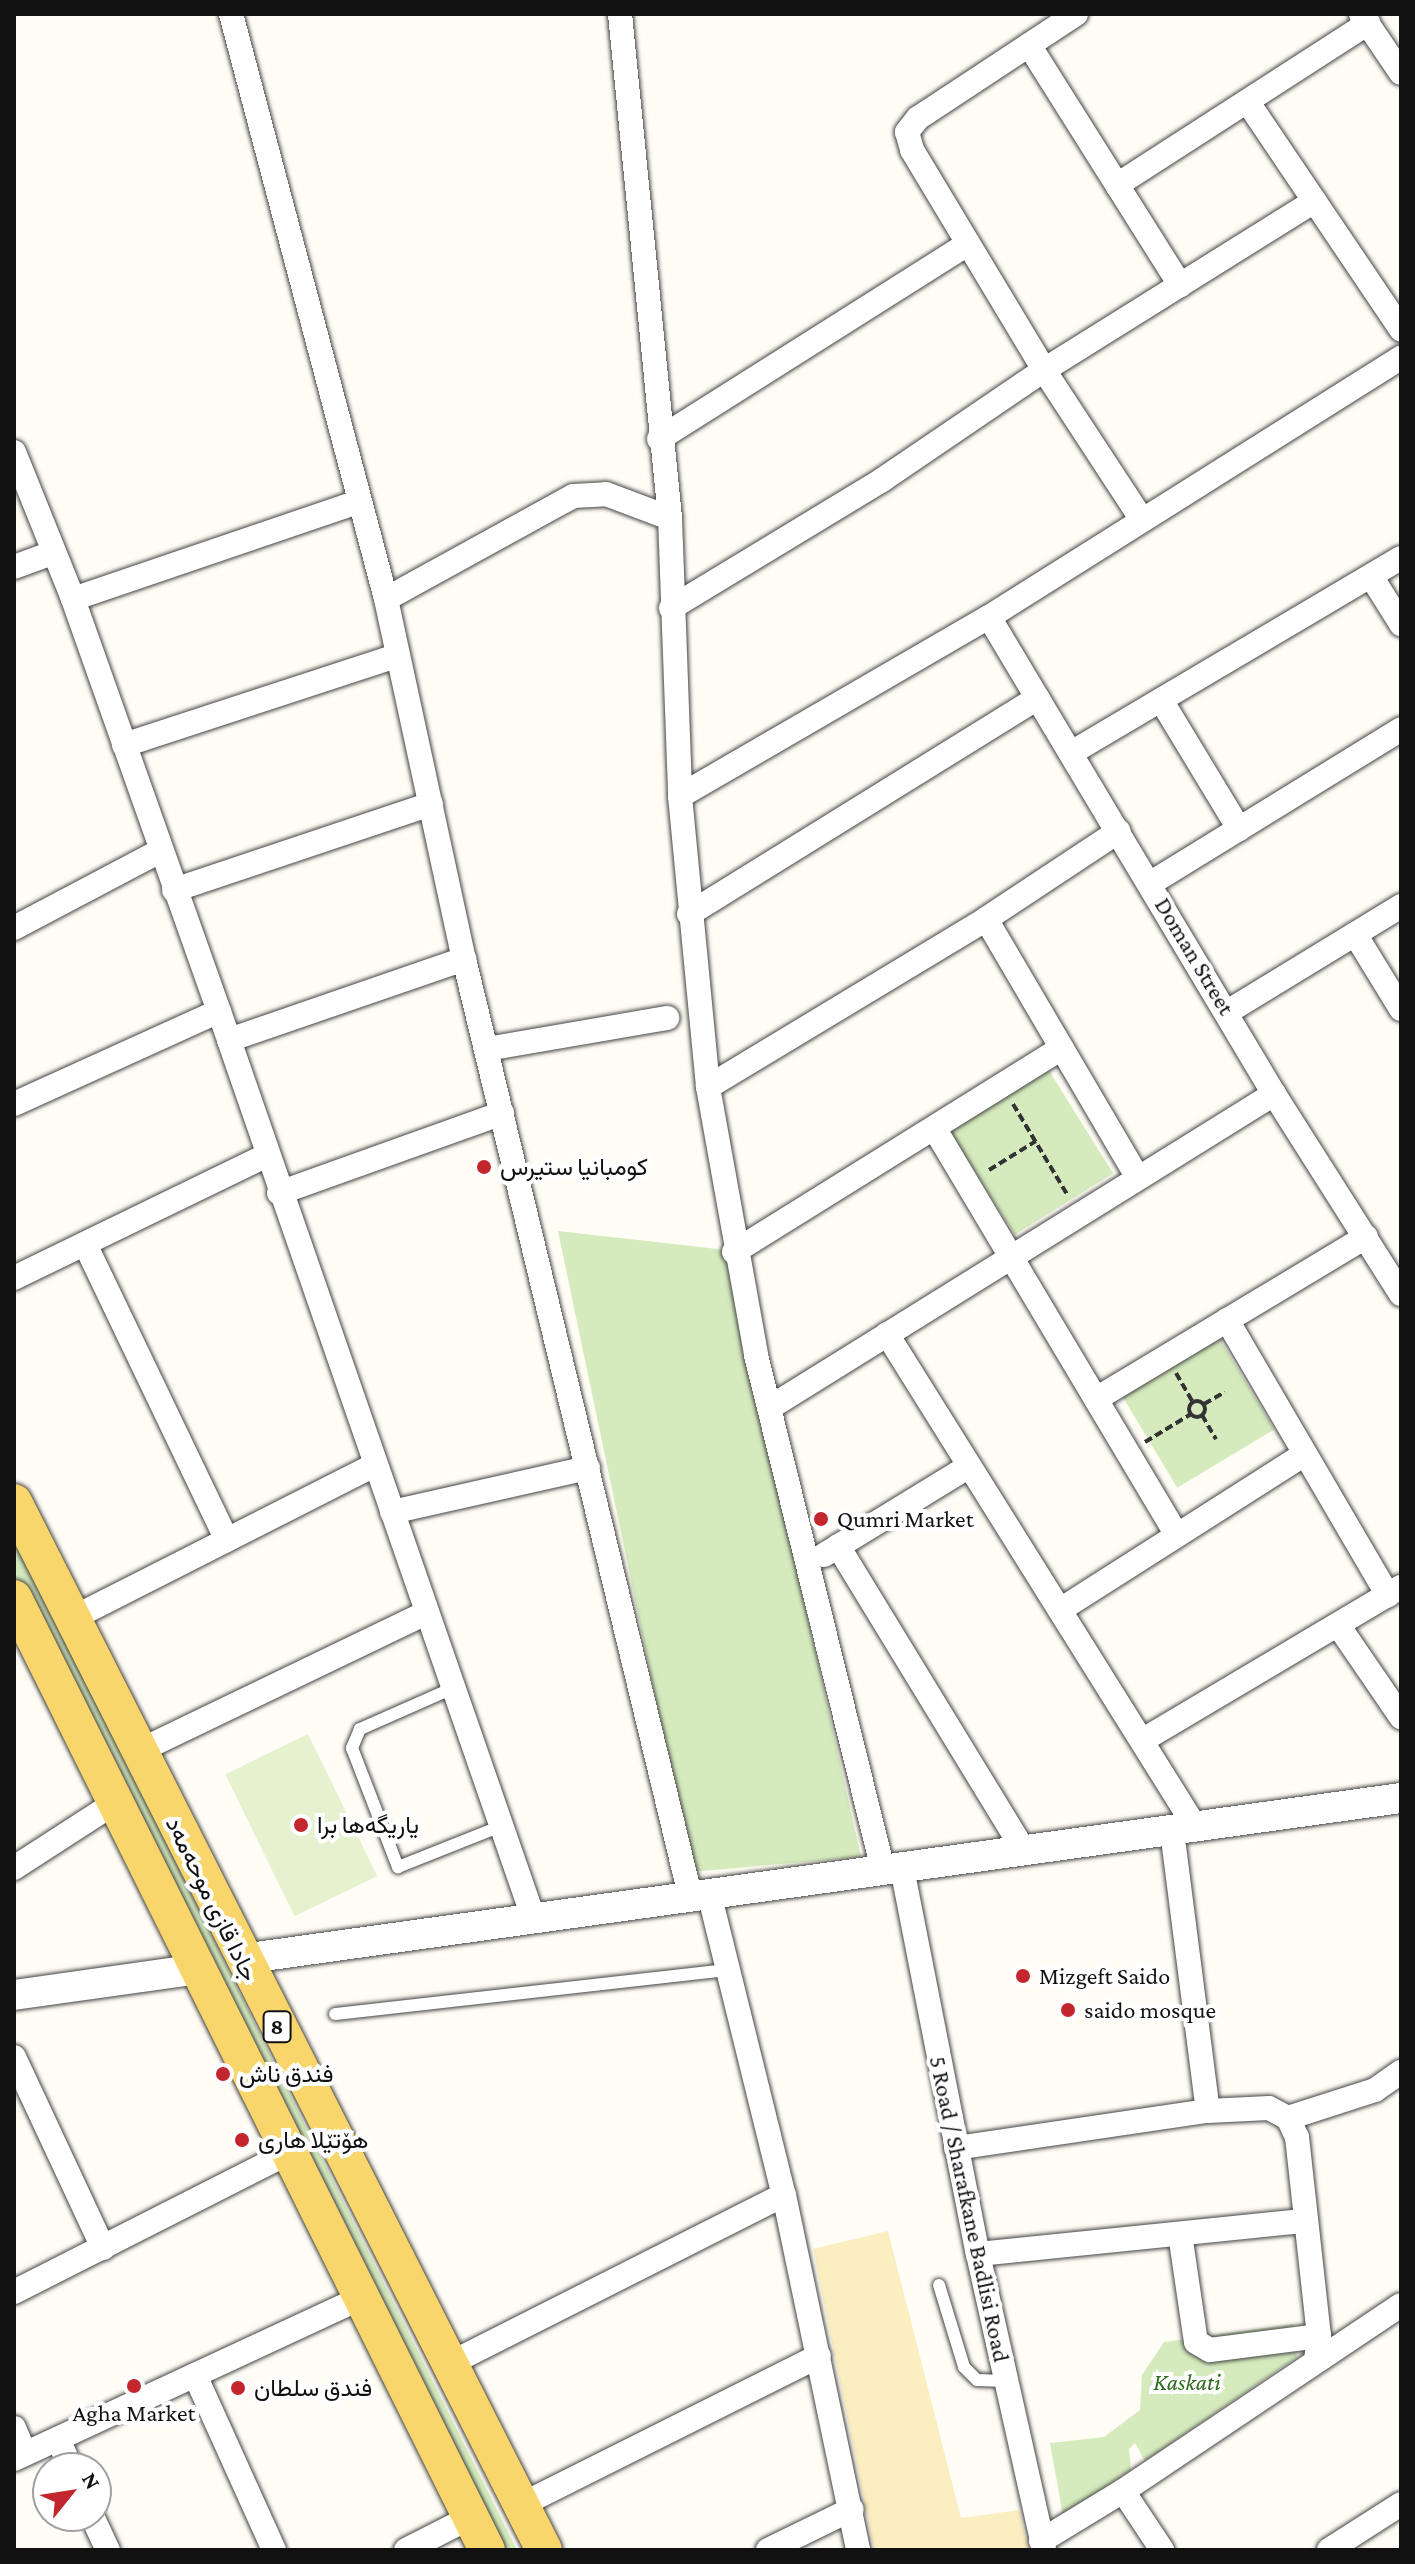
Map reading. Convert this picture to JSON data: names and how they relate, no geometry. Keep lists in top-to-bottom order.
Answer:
{
  "streets": {
    "main road": ["جادا قازی موحەمەد", "8"],
    "street": ["Doman Street", "5 Road / Sharafkane Badlisi Road"]
  },
  "parks": ["Kaskati"],
  "places": [
    "كومبانيا ستيرس",
    "Qumri Market",
    "یاریگەها برا",
    "Mizgeft Saido",
    "saido mosque",
    "فندق ناش",
    "هۆتێلا هاری",
    "Agha Market",
    "فندق سلطان"
  ],
  "north": "top right"
}
